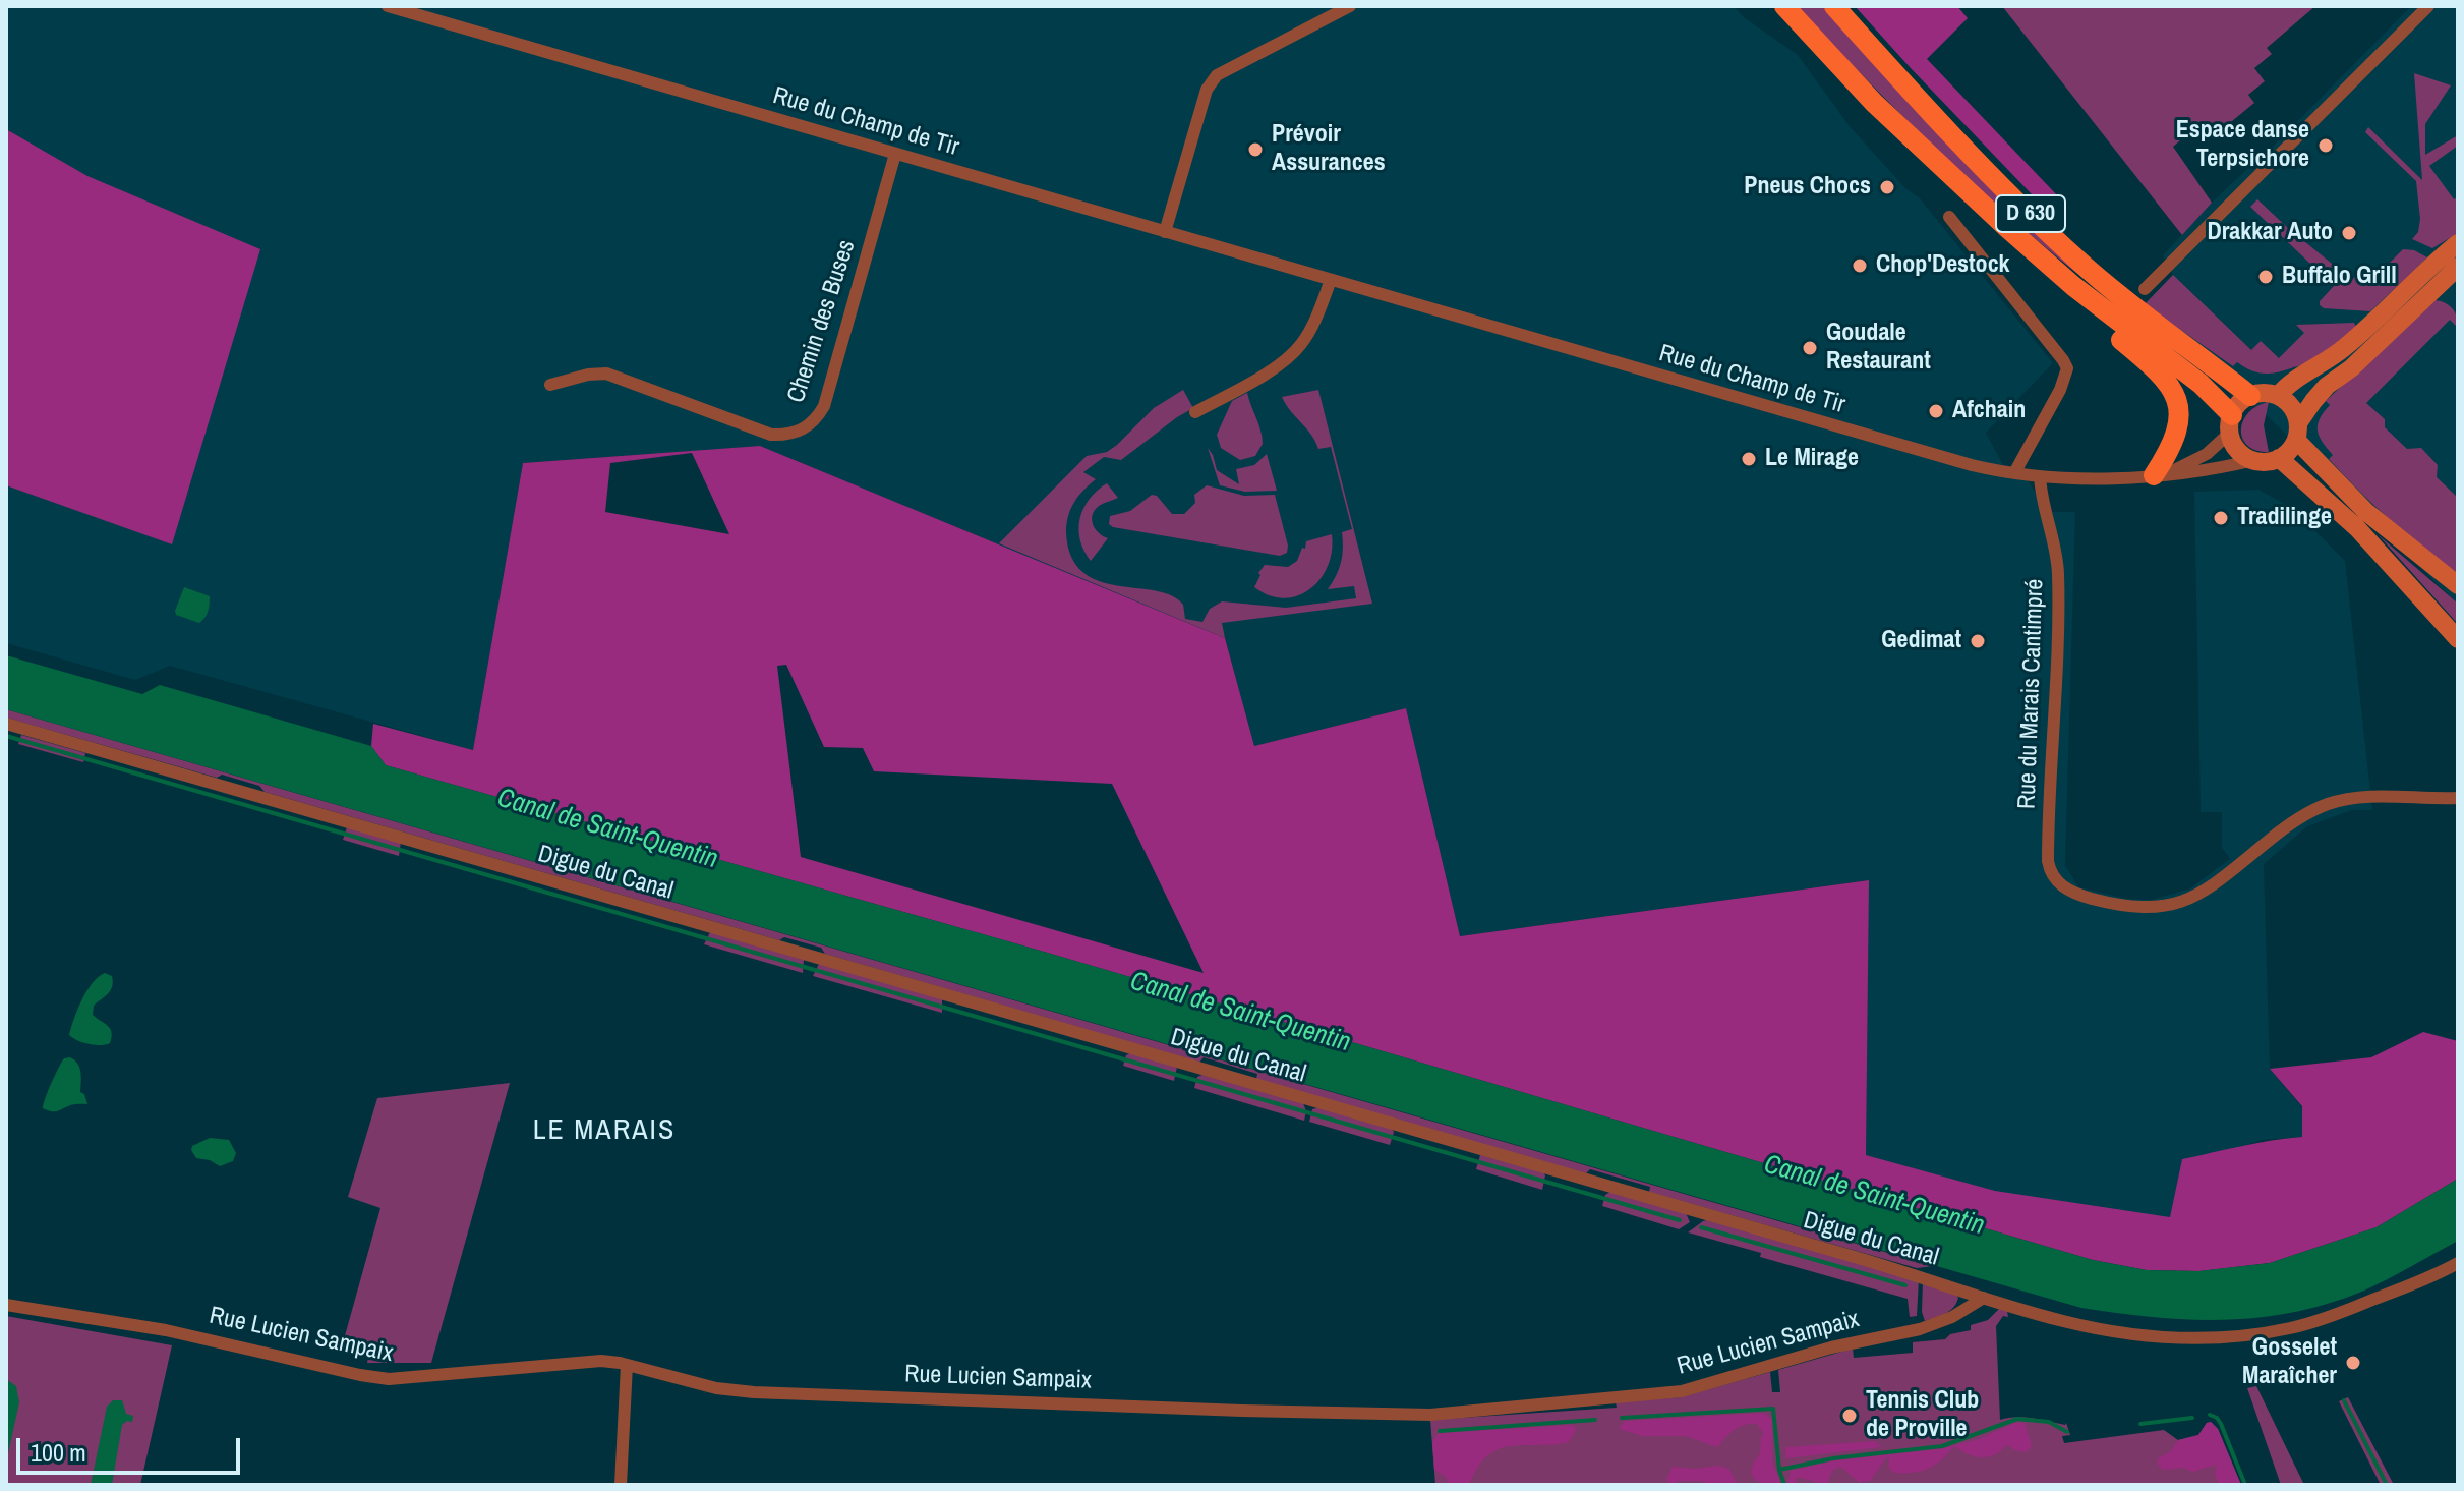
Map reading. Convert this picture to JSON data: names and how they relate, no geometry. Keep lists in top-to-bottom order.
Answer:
{
  "streets": {
    "main road": ["D 630"],
    "street": [
      "Rue du Champ de Tir",
      "Chemin des Buses",
      "Rue du Marais Cantimpré",
      "Digue du Canal",
      "Rue Lucien Sampaix"
    ]
  },
  "crossings": [
    ["Rue du Champ de Tir", "D 630"],
    ["Rue du Champ de Tir", "Chemin des Buses"],
    ["Rue du Champ de Tir", "Rue du Marais Cantimpré"],
    ["Digue du Canal", "Rue Lucien Sampaix"]
  ],
  "districts": ["LE MARAIS"],
  "water": ["Canal de Saint-Quentin"],
  "places": [
    "Espace danse Terpsichore",
    "Prévoir Assurances",
    "Pneus Chocs",
    "Drakkar Auto",
    "Chop'Destock",
    "Buffalo Grill",
    "Goudale Restaurant",
    "Afchain",
    "Le Mirage",
    "Tradilinge",
    "Gedimat",
    "Gosselet Maraîcher",
    "Tennis Club de Proville"
  ],
  "scale_bar": "100 m"
}
